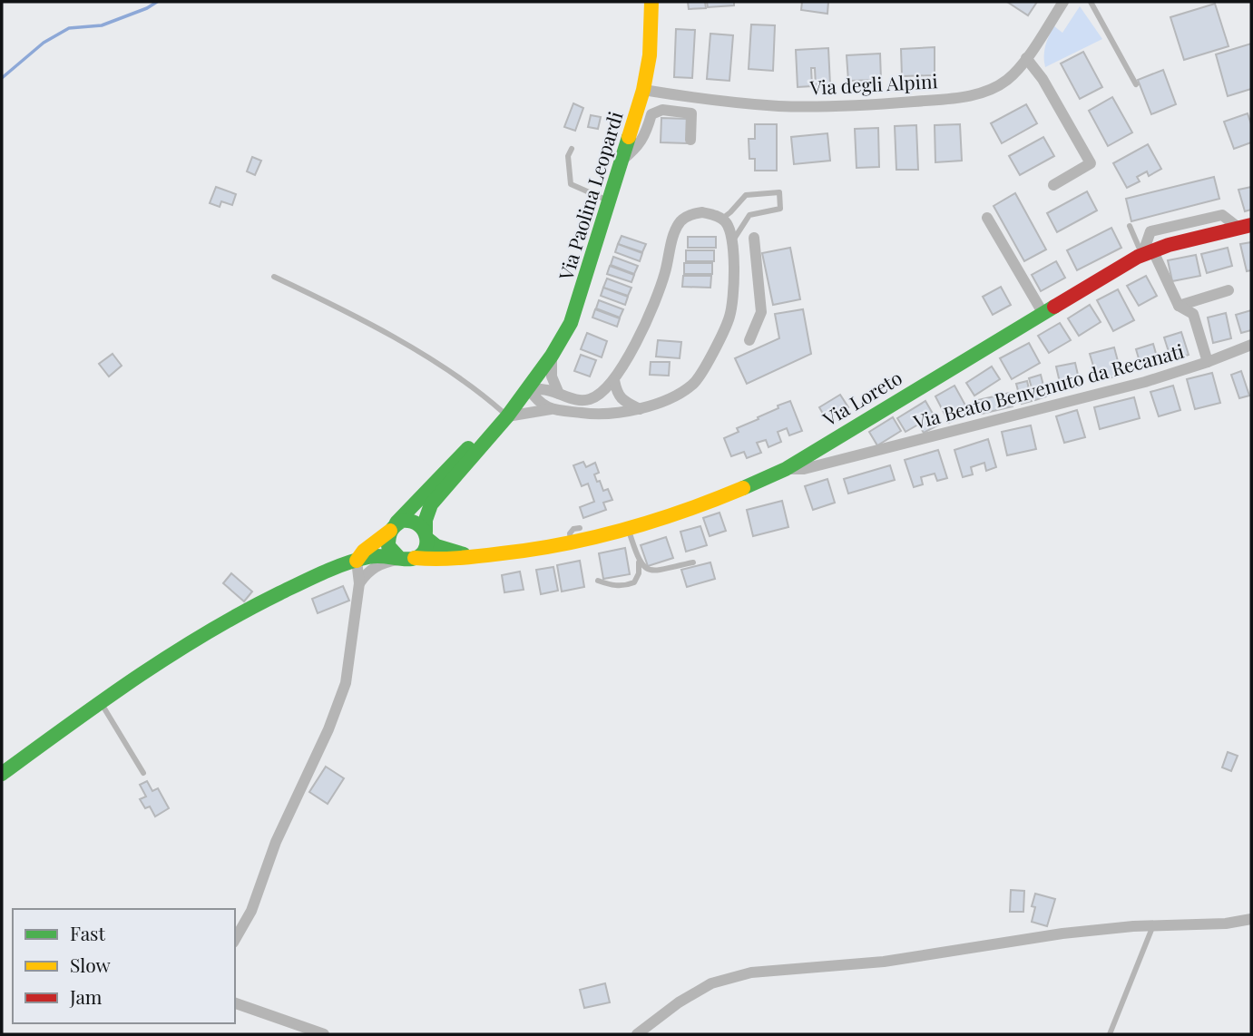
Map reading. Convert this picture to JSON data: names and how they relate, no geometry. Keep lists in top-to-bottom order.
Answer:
{
  "streets": {
    "main road": ["Via Paolina Leopardi", "Via Loreto"],
    "street": ["Via degli Alpini", "Via Beato Benvenuto da Recanati"]
  },
  "crossings": [
    ["Via degli Alpini", "Via Paolina Leopardi"],
    ["Via Paolina Leopardi", "Via Loreto"],
    ["Via Beato Benvenuto da Recanati", "Via Loreto"]
  ],
  "legend": ["Fast", "Slow", "Jam"]
}
